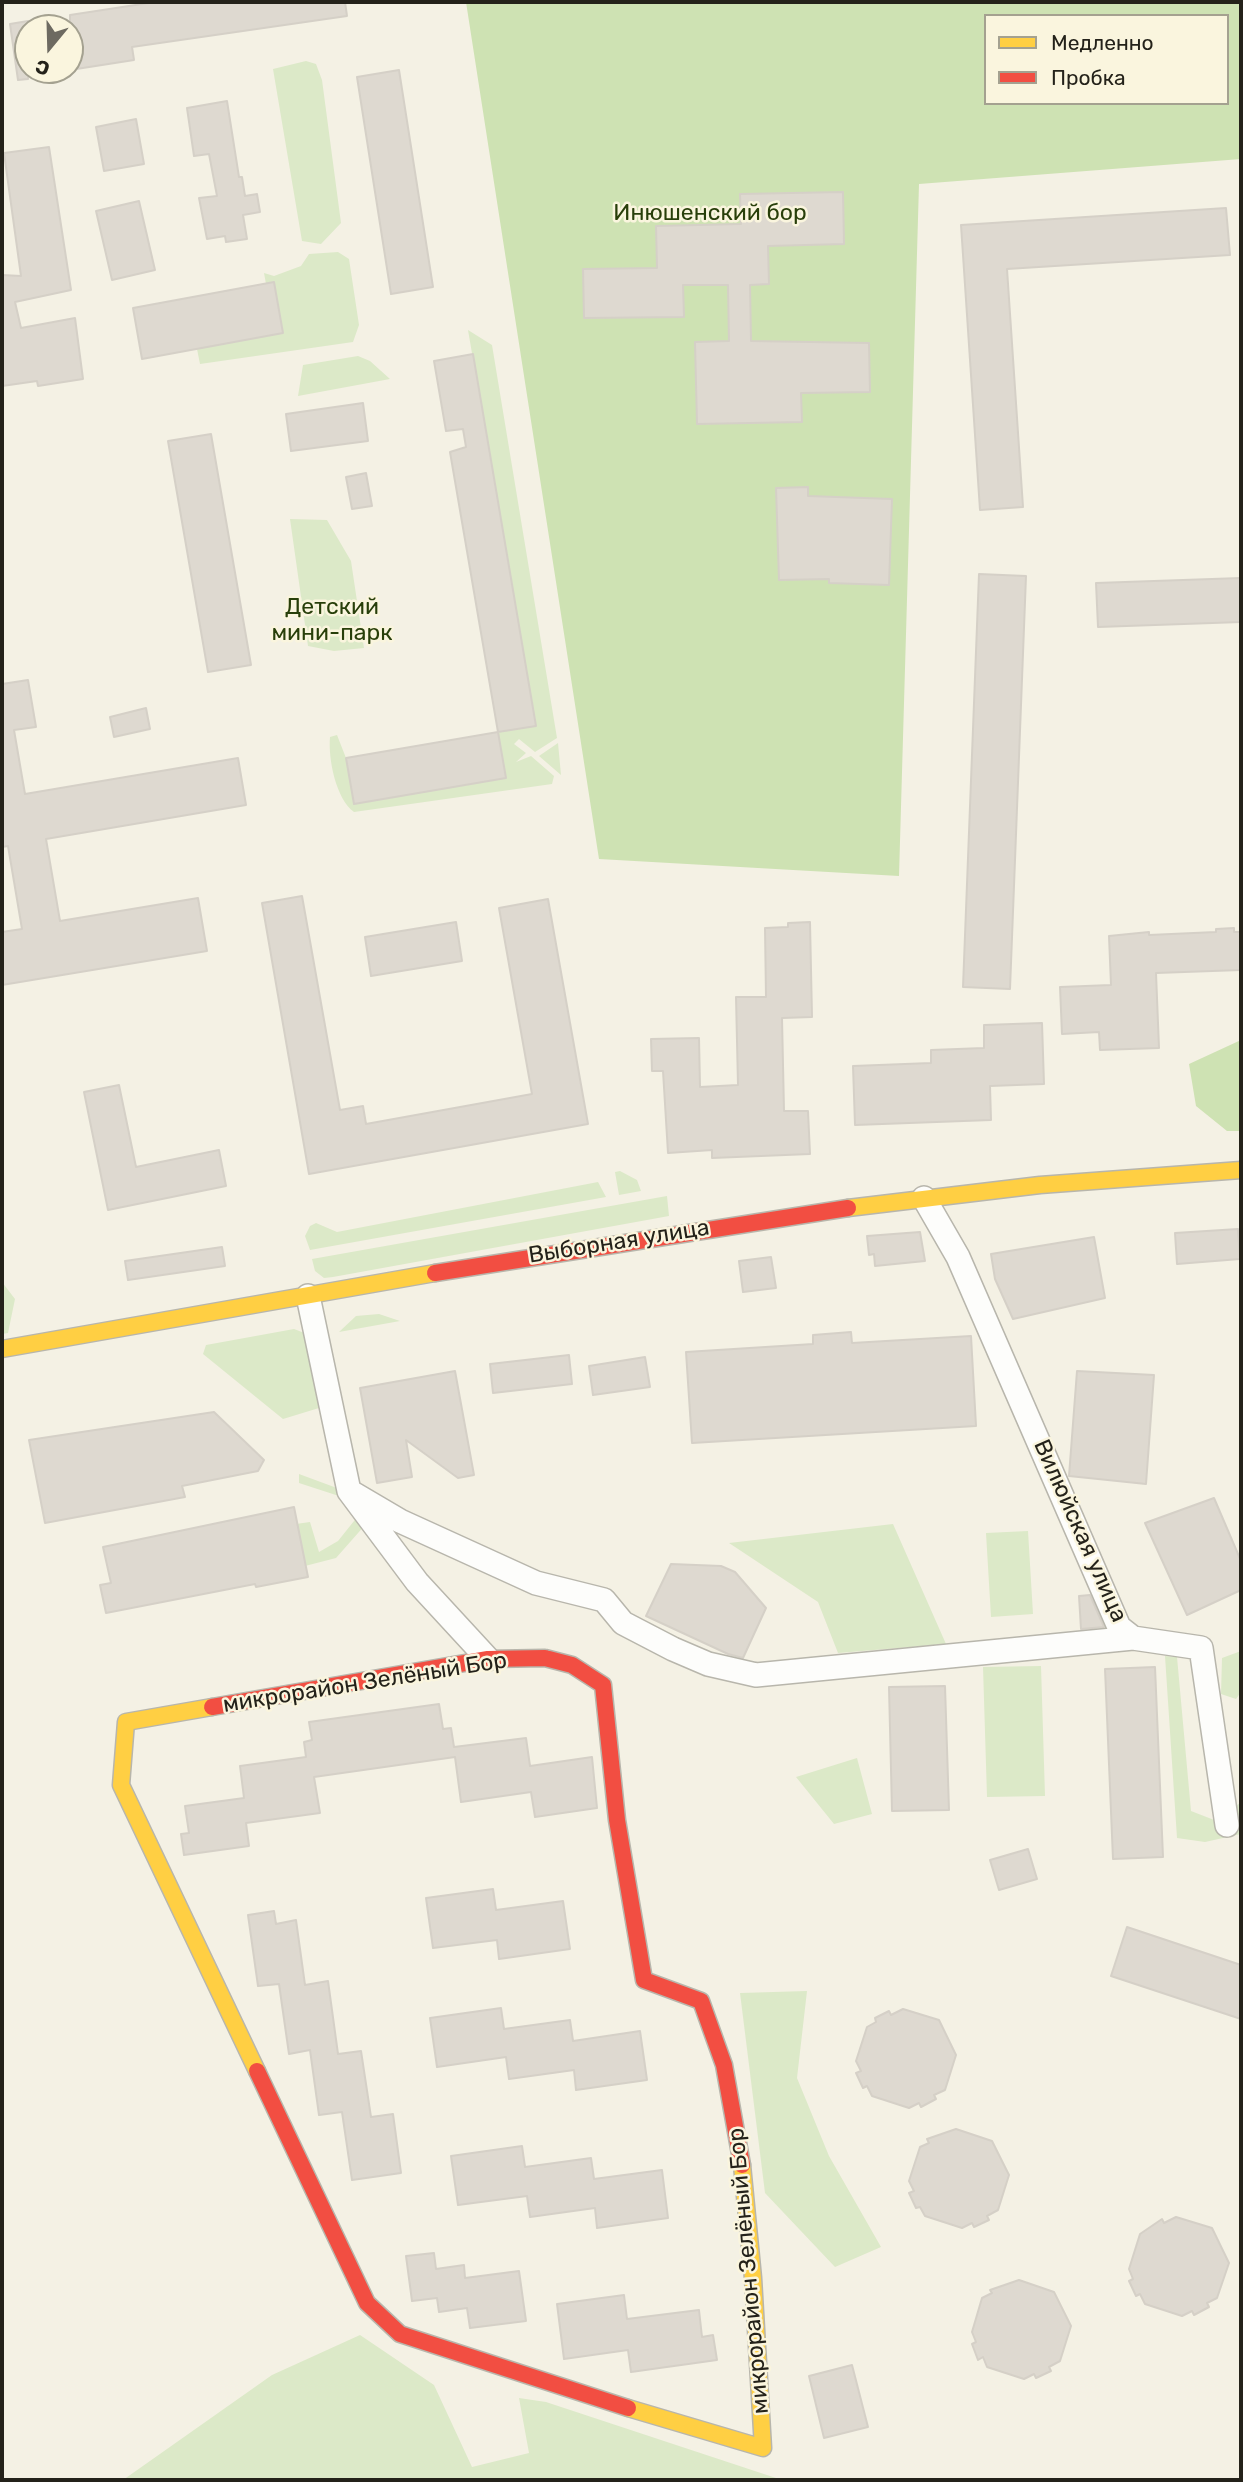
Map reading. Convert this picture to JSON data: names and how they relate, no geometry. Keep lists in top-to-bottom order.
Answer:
{
  "streets": {
    "street": ["Выборная улица", "Вилюйская улица", "микрорайон Зелёный Бор"]
  },
  "crossings": [
    ["Выборная улица", "Вилюйская улица"]
  ],
  "parks": ["Инюшенский бор", "Детский мини-парк"],
  "legend": ["Медленно", "Пробка"],
  "north": "bottom"
}
